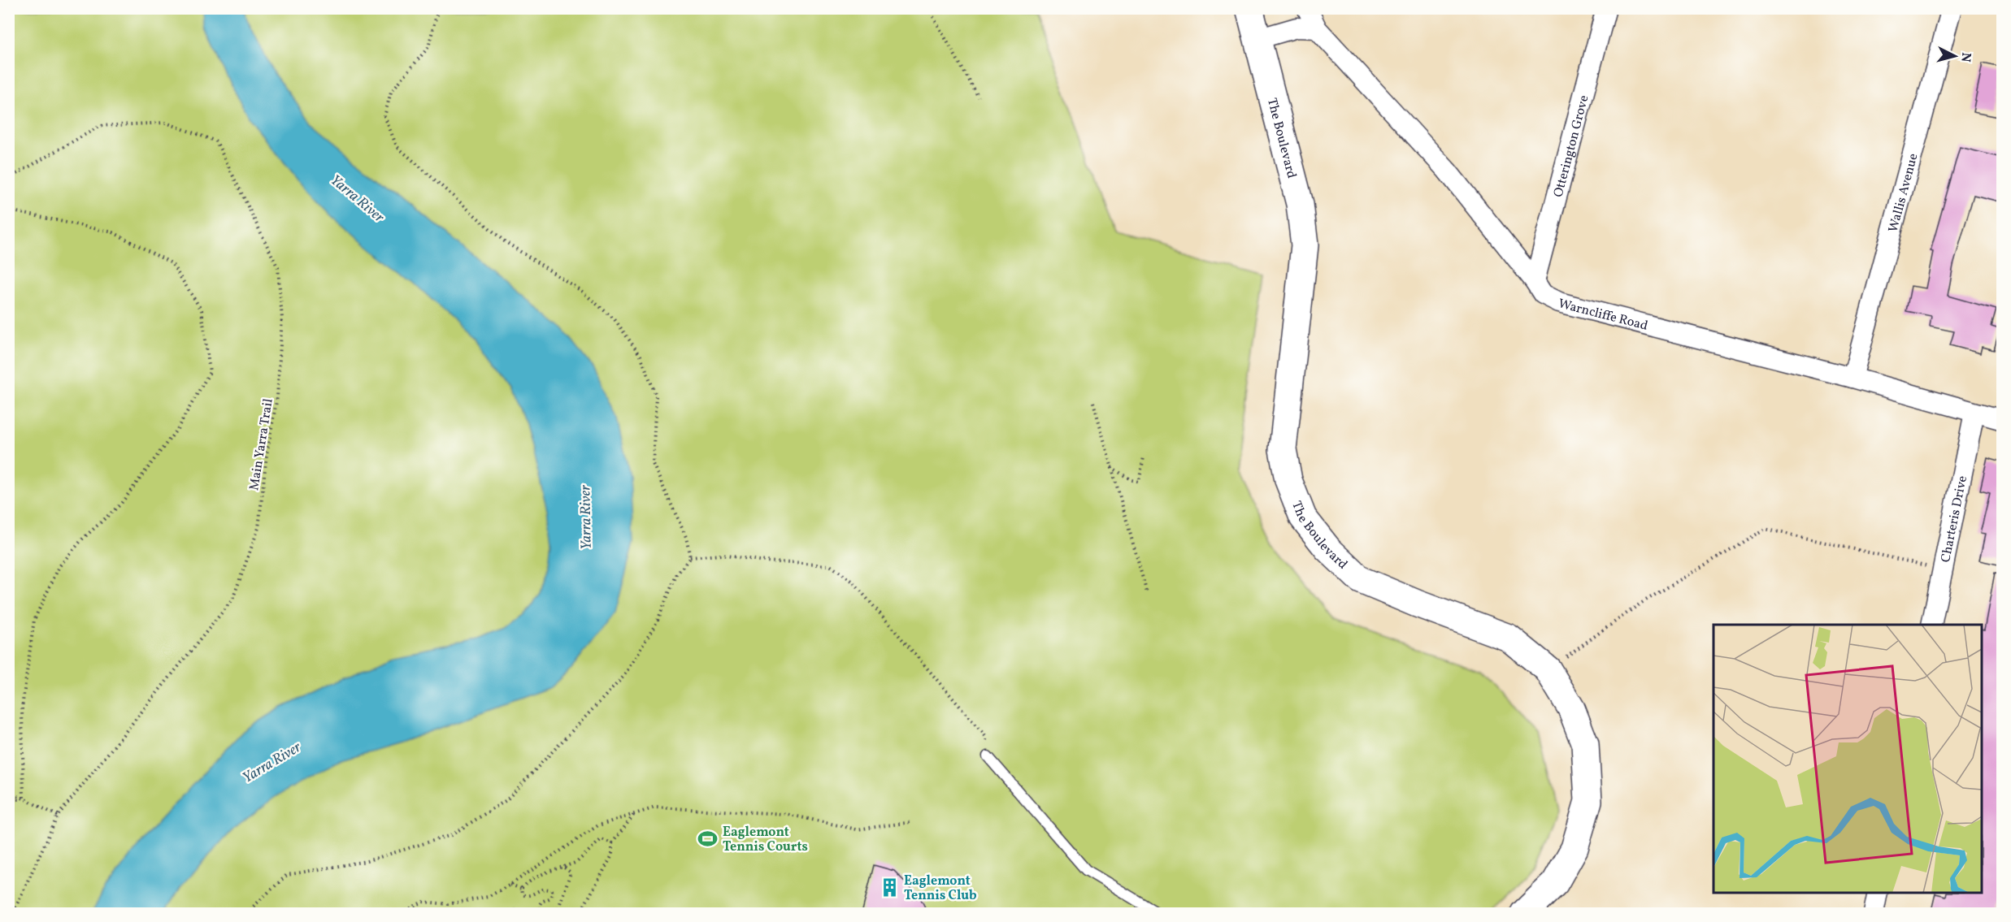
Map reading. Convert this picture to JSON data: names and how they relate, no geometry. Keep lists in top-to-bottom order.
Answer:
{
  "streets": {
    "street": [
      "The Boulevard",
      "Otterington Grove",
      "Wallis Avenue",
      "Warncliffe Road",
      "Charteris Drive"
    ],
    "path": ["Main Yarra Trail"]
  },
  "crossings": [
    ["Otterington Grove", "Warncliffe Road"],
    ["Wallis Avenue", "Warncliffe Road"],
    ["Warncliffe Road", "Charteris Drive"]
  ],
  "water": ["Yarra River"],
  "places": {
    "sports": ["Eaglemont Tennis Courts"],
    "building": ["Eaglemont Tennis Club"]
  },
  "north": "right"
}
